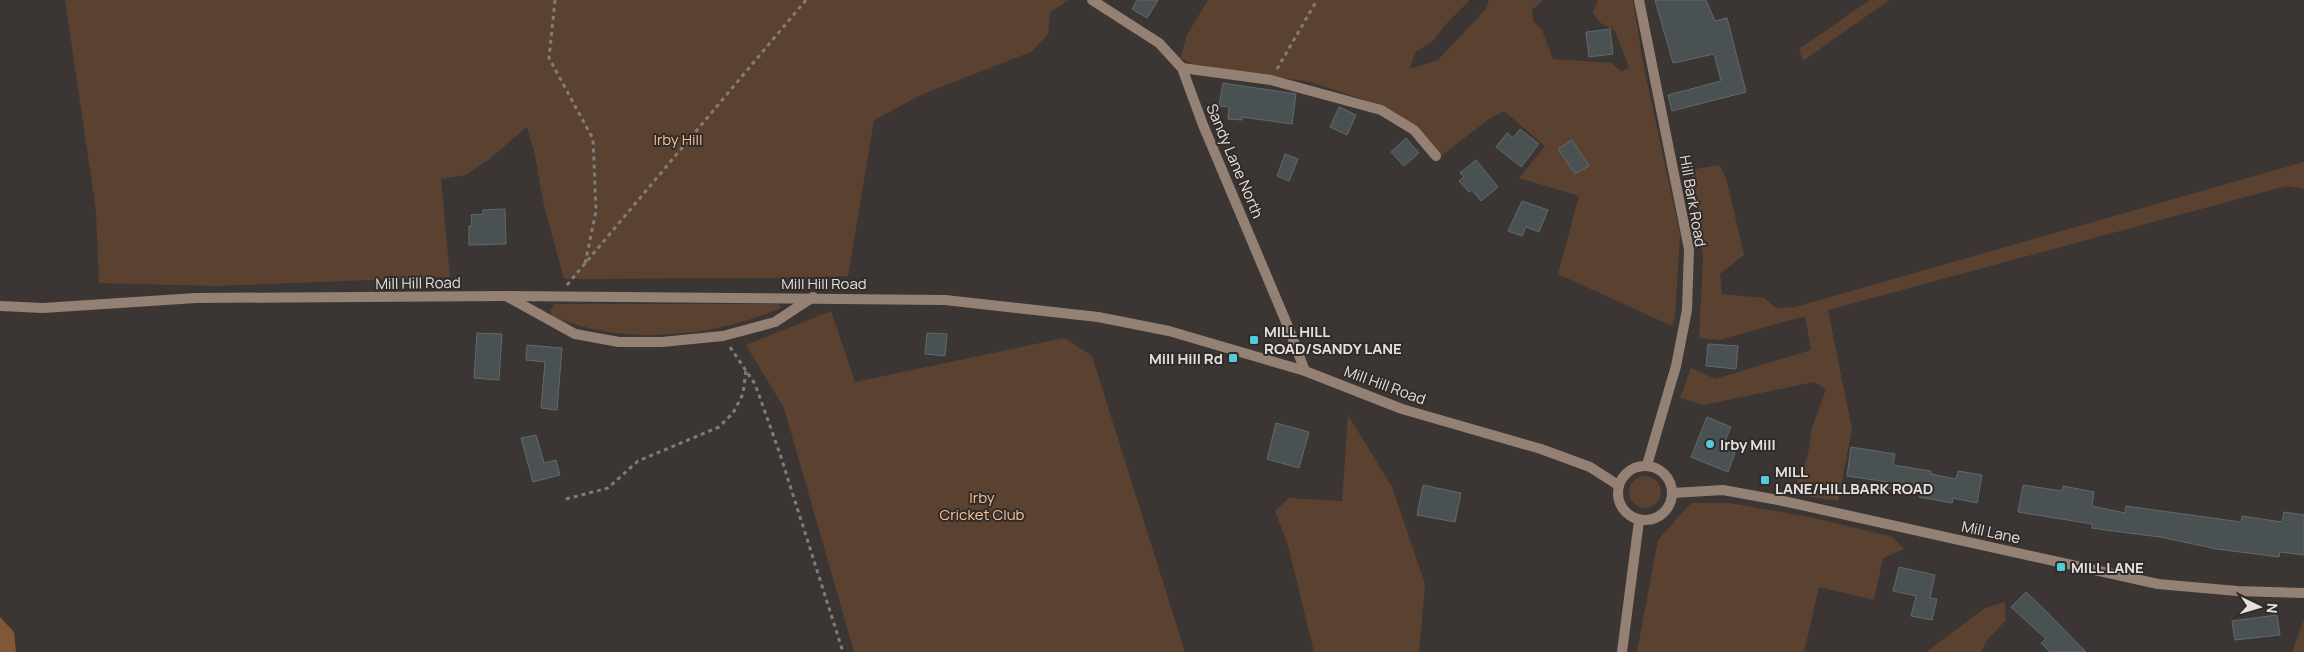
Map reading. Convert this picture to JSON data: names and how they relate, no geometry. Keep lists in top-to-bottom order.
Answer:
{
  "streets": {
    "street": [
      "Sandy Lane North",
      "Hill Bark Road",
      "Mill Hill Road",
      "Mill Lane"
    ]
  },
  "crossings": [
    ["Sandy Lane North", "Mill Hill Road"],
    ["Hill Bark Road", "Mill Hill Road"],
    ["Hill Bark Road", "Mill Lane"],
    ["Mill Hill Road", "Mill Lane"]
  ],
  "parks": ["Irby Hill", "Irby Cricket Club"],
  "places": {
    "transit": [
      "MILL HILL ROAD/SANDY LANE",
      "Mill Hill Rd",
      "MILL LANE/HILLBARK ROAD",
      "MILL LANE"
    ],
    "other": ["Irby Mill"]
  },
  "north": "right"
}
